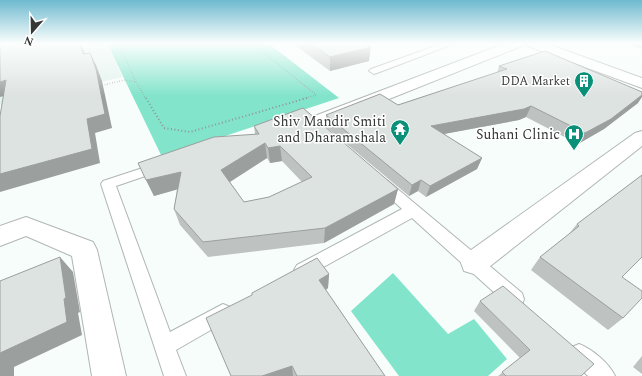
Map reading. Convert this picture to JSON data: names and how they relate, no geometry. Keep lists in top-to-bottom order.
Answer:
{
  "places": {
    "building": ["DDA Market"],
    "temple": ["Shiv Mandir Smiti and Dharamshala"],
    "hospital": ["Suhani Clinic"]
  },
  "north": "bottom"
}
